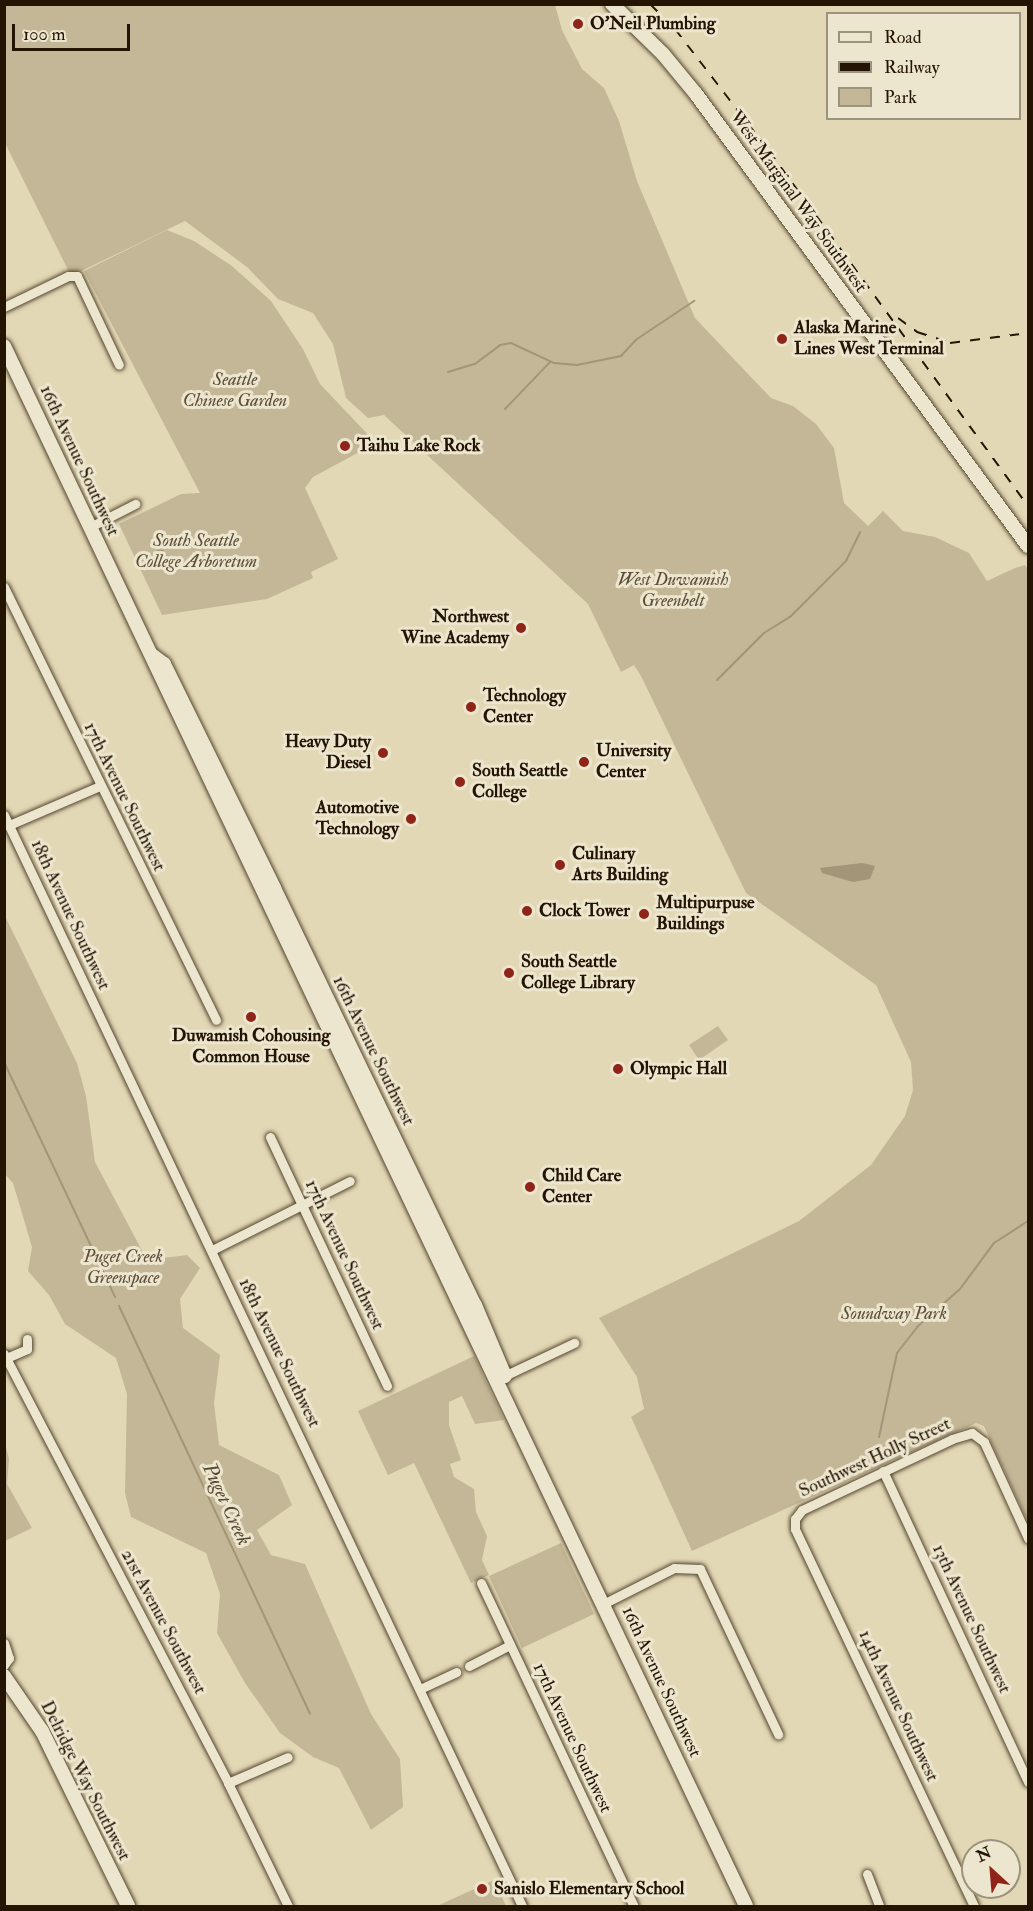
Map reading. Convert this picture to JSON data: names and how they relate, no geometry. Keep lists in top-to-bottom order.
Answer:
{
  "streets": {
    "street": [
      "West Marginal Way Southwest",
      "16th Avenue Southwest",
      "17th Avenue Southwest",
      "18th Avenue Southwest",
      "Southwest Holly Street",
      "13th Avenue Southwest",
      "21st Avenue Southwest",
      "14th Avenue Southwest",
      "Delridge Way Southwest"
    ]
  },
  "crossings": [
    ["Southwest Holly Street", "13th Avenue Southwest"],
    ["Southwest Holly Street", "14th Avenue Southwest"]
  ],
  "water": ["Puget Creek"],
  "parks": [
    "Seattle Chinese Garden",
    "South Seattle College Arboretum",
    "West Duwamish Greenbelt",
    "Puget Creek Greenspace",
    "Soundway Park"
  ],
  "places": [
    "O'Neil Plumbing",
    "Alaska Marine Lines West Terminal",
    "Taihu Lake Rock",
    "Northwest Wine Academy",
    "Technology Center",
    "Heavy Duty Diesel",
    "University Center",
    "South Seattle College",
    "Automotive Technology",
    "Culinary Arts Building",
    "Clock Tower",
    "Multipurpuse Buildings",
    "South Seattle College Library",
    "Duwamish Cohousing Common House",
    "Olympic Hall",
    "Child Care Center",
    "Sanislo Elementary School"
  ],
  "legend": ["Road", "Railway", "Park"],
  "scale_bar": "100 m",
  "north": "top left"
}
